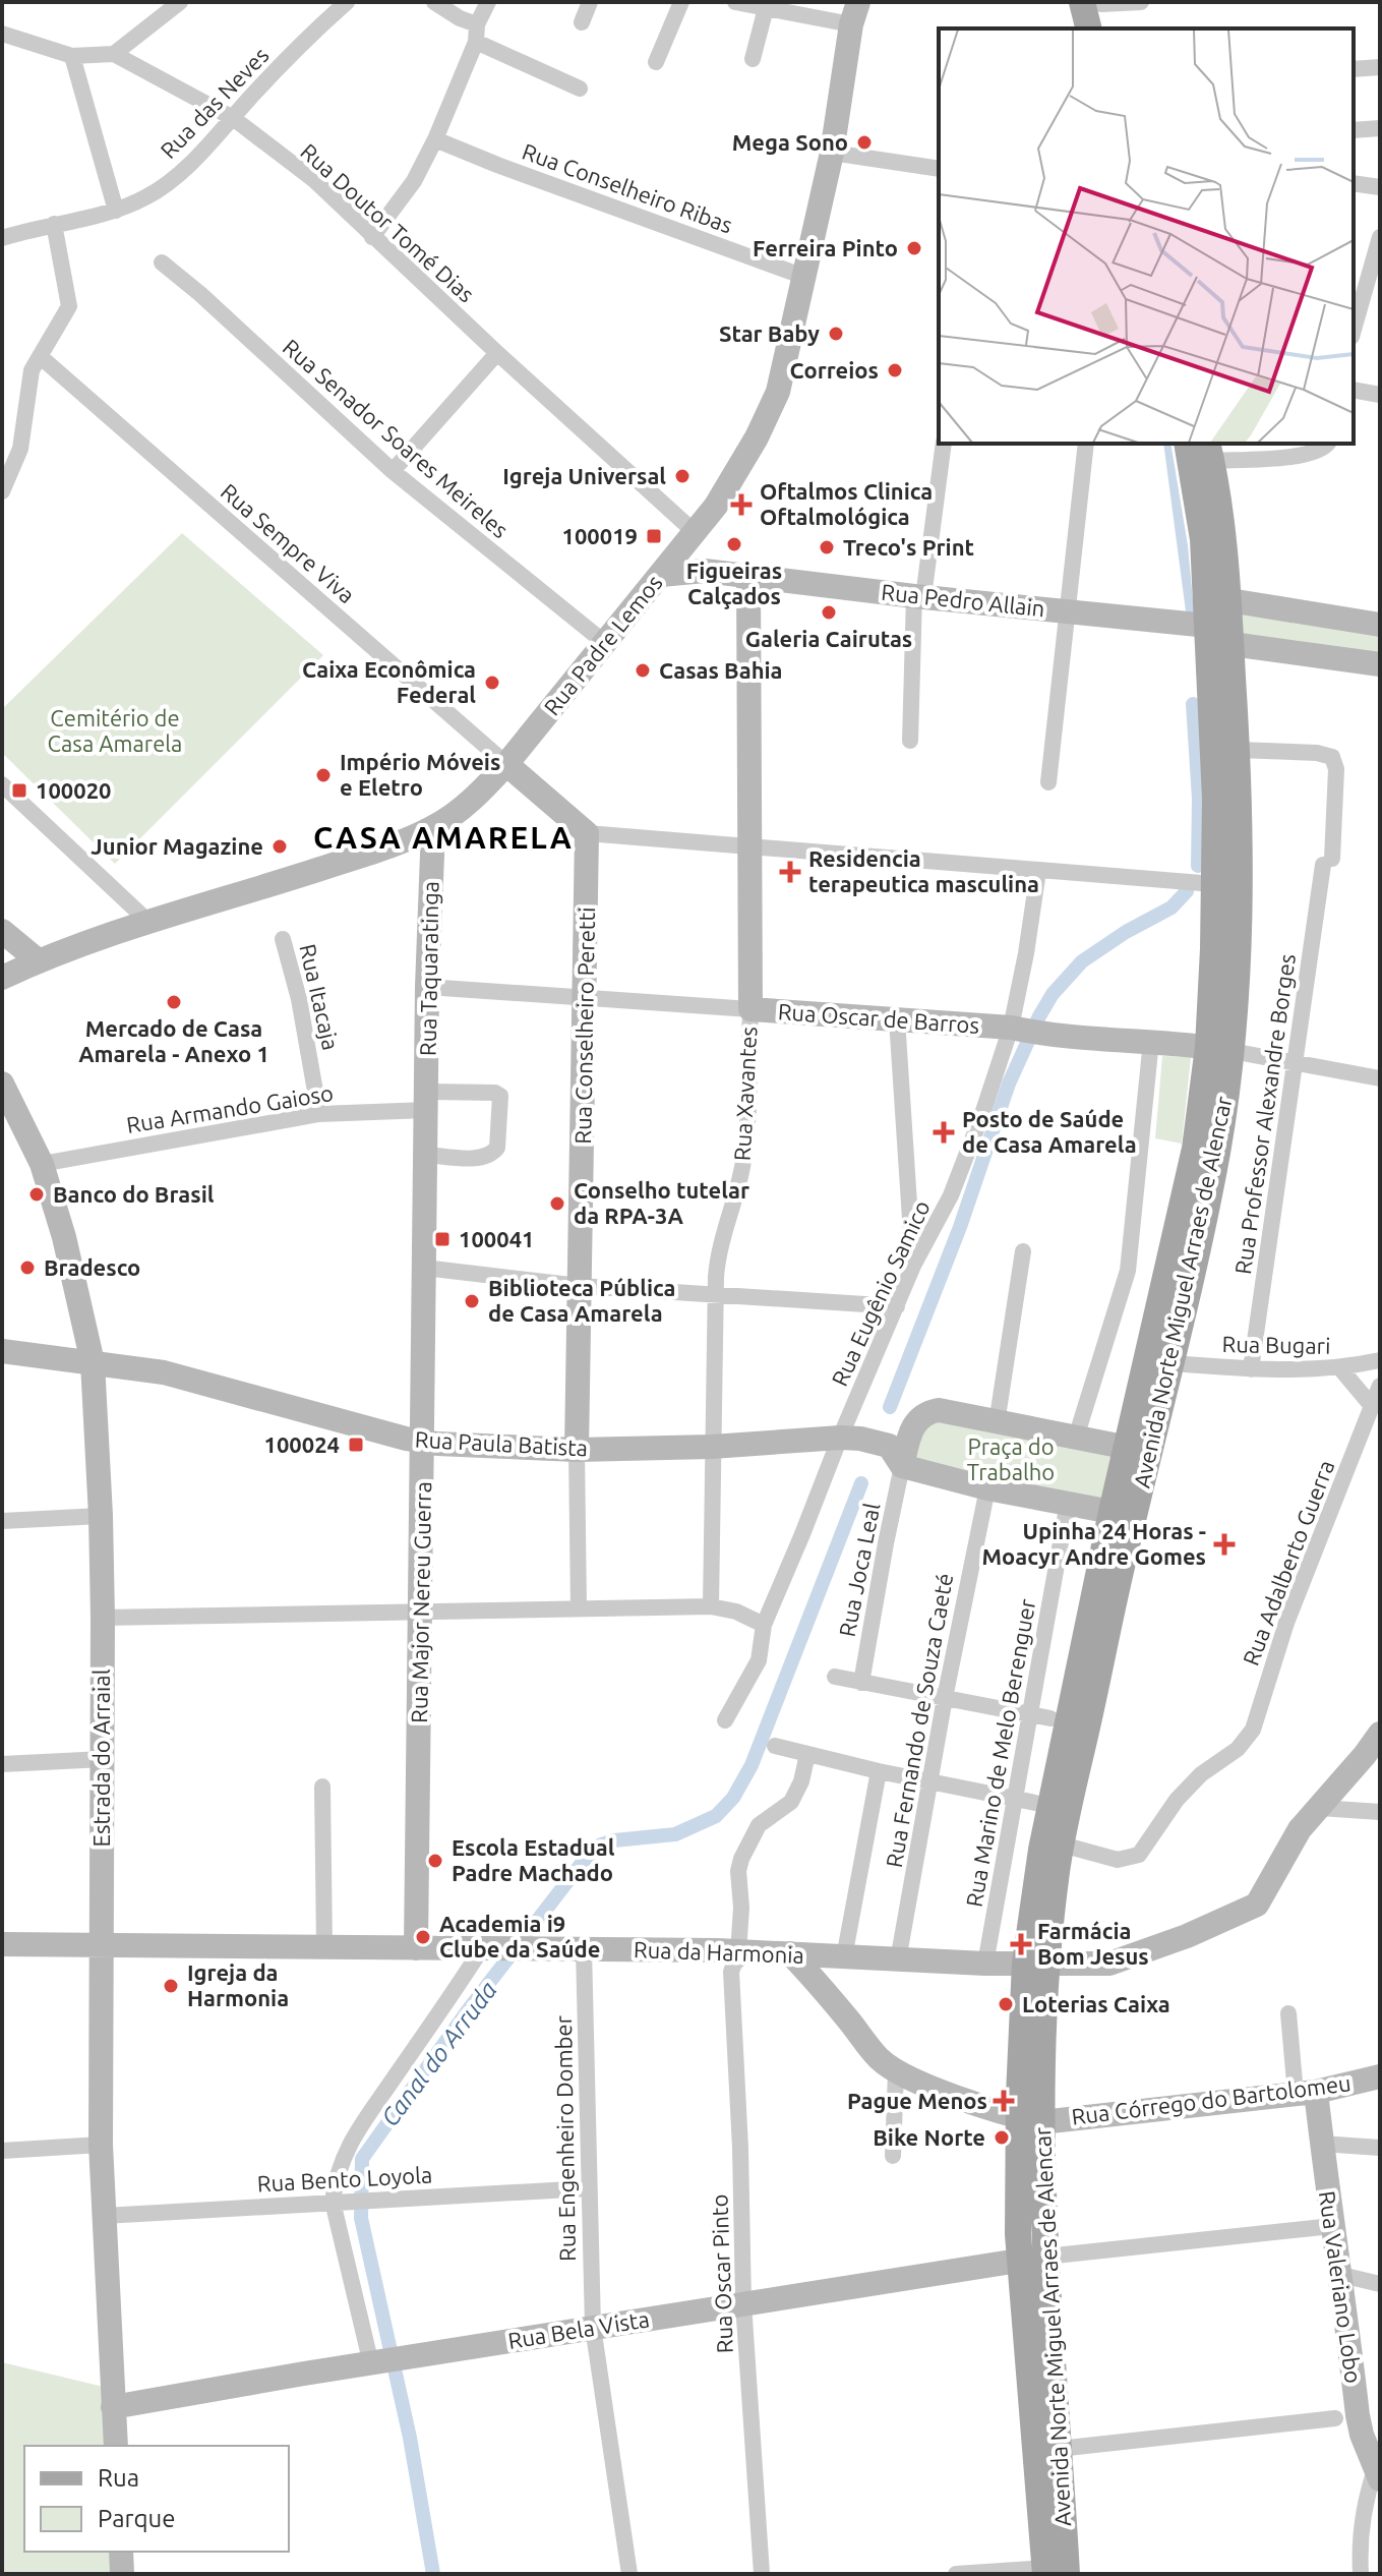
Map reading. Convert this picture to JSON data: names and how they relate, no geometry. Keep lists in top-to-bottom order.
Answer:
{
  "streets": {
    "main road": ["Avenida Norte Miguel Arraes de Alencar"],
    "street": [
      "Rua das Neves",
      "Rua Conselheiro Ribas",
      "Rua Doutor Tomé Dias",
      "Rua Senador Soares Meireles",
      "Rua Sempre Viva",
      "Rua Pedro Allain",
      "Rua Padre Lemos",
      "Rua Taquaratinga",
      "Rua Itacaja",
      "Rua Oscar de Barros",
      "Rua Conselheiro Peretti",
      "Rua Xavantes",
      "Rua Armando Gaioso",
      "Rua Professor Alexandre Borges",
      "Rua Eugênio Samico",
      "Rua Bugari",
      "Rua Paula Batista",
      "Rua Adalberto Guerra",
      "Rua Joca Leal",
      "Rua Major Nereu Guerra",
      "Rua Fernando de Souza Caeté",
      "Rua Marino de Melo Berenguer",
      "Estrada do Arraial",
      "Rua da Harmonia",
      "Rua Córrego do Bartolomeu",
      "Rua Engenheiro Domber",
      "Rua Bento Loyola",
      "Rua Oscar Pinto",
      "Rua Valeriano Lobo",
      "Rua Bela Vista"
    ]
  },
  "crossings": [
    ["Rua das Neves", "Rua Doutor Tomé Dias"],
    ["Rua Conselheiro Ribas", "Rua Padre Lemos"],
    ["Rua Doutor Tomé Dias", "Rua Padre Lemos"],
    ["Rua Senador Soares Meireles", "Rua Padre Lemos"],
    ["Rua Sempre Viva", "Rua Padre Lemos"],
    ["Rua Pedro Allain", "Rua Padre Lemos"],
    ["Rua Pedro Allain", "Rua Xavantes"],
    ["Rua Pedro Allain", "Avenida Norte Miguel Arraes de Alencar"],
    ["Rua Padre Lemos", "Rua Taquaratinga"],
    ["Rua Taquaratinga", "Rua Oscar de Barros"],
    ["Rua Taquaratinga", "Rua Armando Gaioso"],
    ["Rua Taquaratinga", "Rua Major Nereu Guerra"],
    ["Rua Itacaja", "Rua Armando Gaioso"],
    ["Rua Oscar de Barros", "Rua Conselheiro Peretti"],
    ["Rua Oscar de Barros", "Rua Xavantes"],
    ["Rua Oscar de Barros", "Avenida Norte Miguel Arraes de Alencar"],
    ["Rua Oscar de Barros", "Rua Eugênio Samico"],
    ["Rua Conselheiro Peretti", "Rua Paula Batista"],
    ["Rua Xavantes", "Rua Paula Batista"],
    ["Rua Armando Gaioso", "Rua Major Nereu Guerra"],
    ["Rua Armando Gaioso", "Estrada do Arraial"],
    ["Rua Professor Alexandre Borges", "Avenida Norte Miguel Arraes de Alencar"],
    ["Rua Professor Alexandre Borges", "Rua Bugari"],
    ["Avenida Norte Miguel Arraes de Alencar", "Rua Bugari"],
    ["Avenida Norte Miguel Arraes de Alencar", "Rua Adalberto Guerra"],
    ["Avenida Norte Miguel Arraes de Alencar", "Rua da Harmonia"],
    ["Avenida Norte Miguel Arraes de Alencar", "Rua Córrego do Bartolomeu"],
    ["Avenida Norte Miguel Arraes de Alencar", "Rua Bela Vista"],
    ["Rua Eugênio Samico", "Rua Paula Batista"],
    ["Rua Paula Batista", "Rua Joca Leal"],
    ["Rua Paula Batista", "Rua Major Nereu Guerra"],
    ["Rua Paula Batista", "Estrada do Arraial"],
    ["Rua Major Nereu Guerra", "Rua da Harmonia"],
    ["Rua Fernando de Souza Caeté", "Rua da Harmonia"],
    ["Rua Marino de Melo Berenguer", "Rua da Harmonia"],
    ["Estrada do Arraial", "Rua da Harmonia"],
    ["Estrada do Arraial", "Rua Bento Loyola"],
    ["Estrada do Arraial", "Rua Bela Vista"],
    ["Rua da Harmonia", "Rua Engenheiro Domber"],
    ["Rua da Harmonia", "Rua Oscar Pinto"],
    ["Rua Córrego do Bartolomeu", "Rua Valeriano Lobo"],
    ["Rua Engenheiro Domber", "Rua Bento Loyola"],
    ["Rua Engenheiro Domber", "Rua Bela Vista"],
    ["Rua Oscar Pinto", "Rua Bela Vista"]
  ],
  "districts": ["CASA AMARELA"],
  "water": ["Canal do Arruda"],
  "parks": ["Cemitério de Casa Amarela", "Praça do Trabalho"],
  "places": {
    "other": [
      "Mega Sono",
      "Ferreira Pinto",
      "Star Baby",
      "Correios",
      "Igreja Universal",
      "Figueiras Calçados",
      "Treco's Print",
      "Galeria Cairutas",
      "Casas Bahia",
      "Caixa Econômica Federal",
      "Império Móveis e Eletro",
      "Junior Magazine",
      "Mercado de Casa Amarela - Anexo 1",
      "Banco do Brasil",
      "Conselho tutelar da RPA-3A",
      "Bradesco",
      "Biblioteca Pública de Casa Amarela",
      "Escola Estadual Padre Machado",
      "Academia i9 Clube da Saúde",
      "Igreja da Harmonia",
      "Loterias Caixa",
      "Bike Norte"
    ],
    "health": [
      "Oftalmos Clinica Oftalmológica",
      "Residencia terapeutica masculina",
      "Posto de Saúde de Casa Amarela",
      "Upinha 24 Horas - Moacyr Andre Gomes",
      "Farmácia Bom Jesus",
      "Pague Menos"
    ],
    "transit": [
      "100019",
      "100020",
      "100041",
      "100024"
    ]
  },
  "legend": ["Rua", "Parque"]
}
